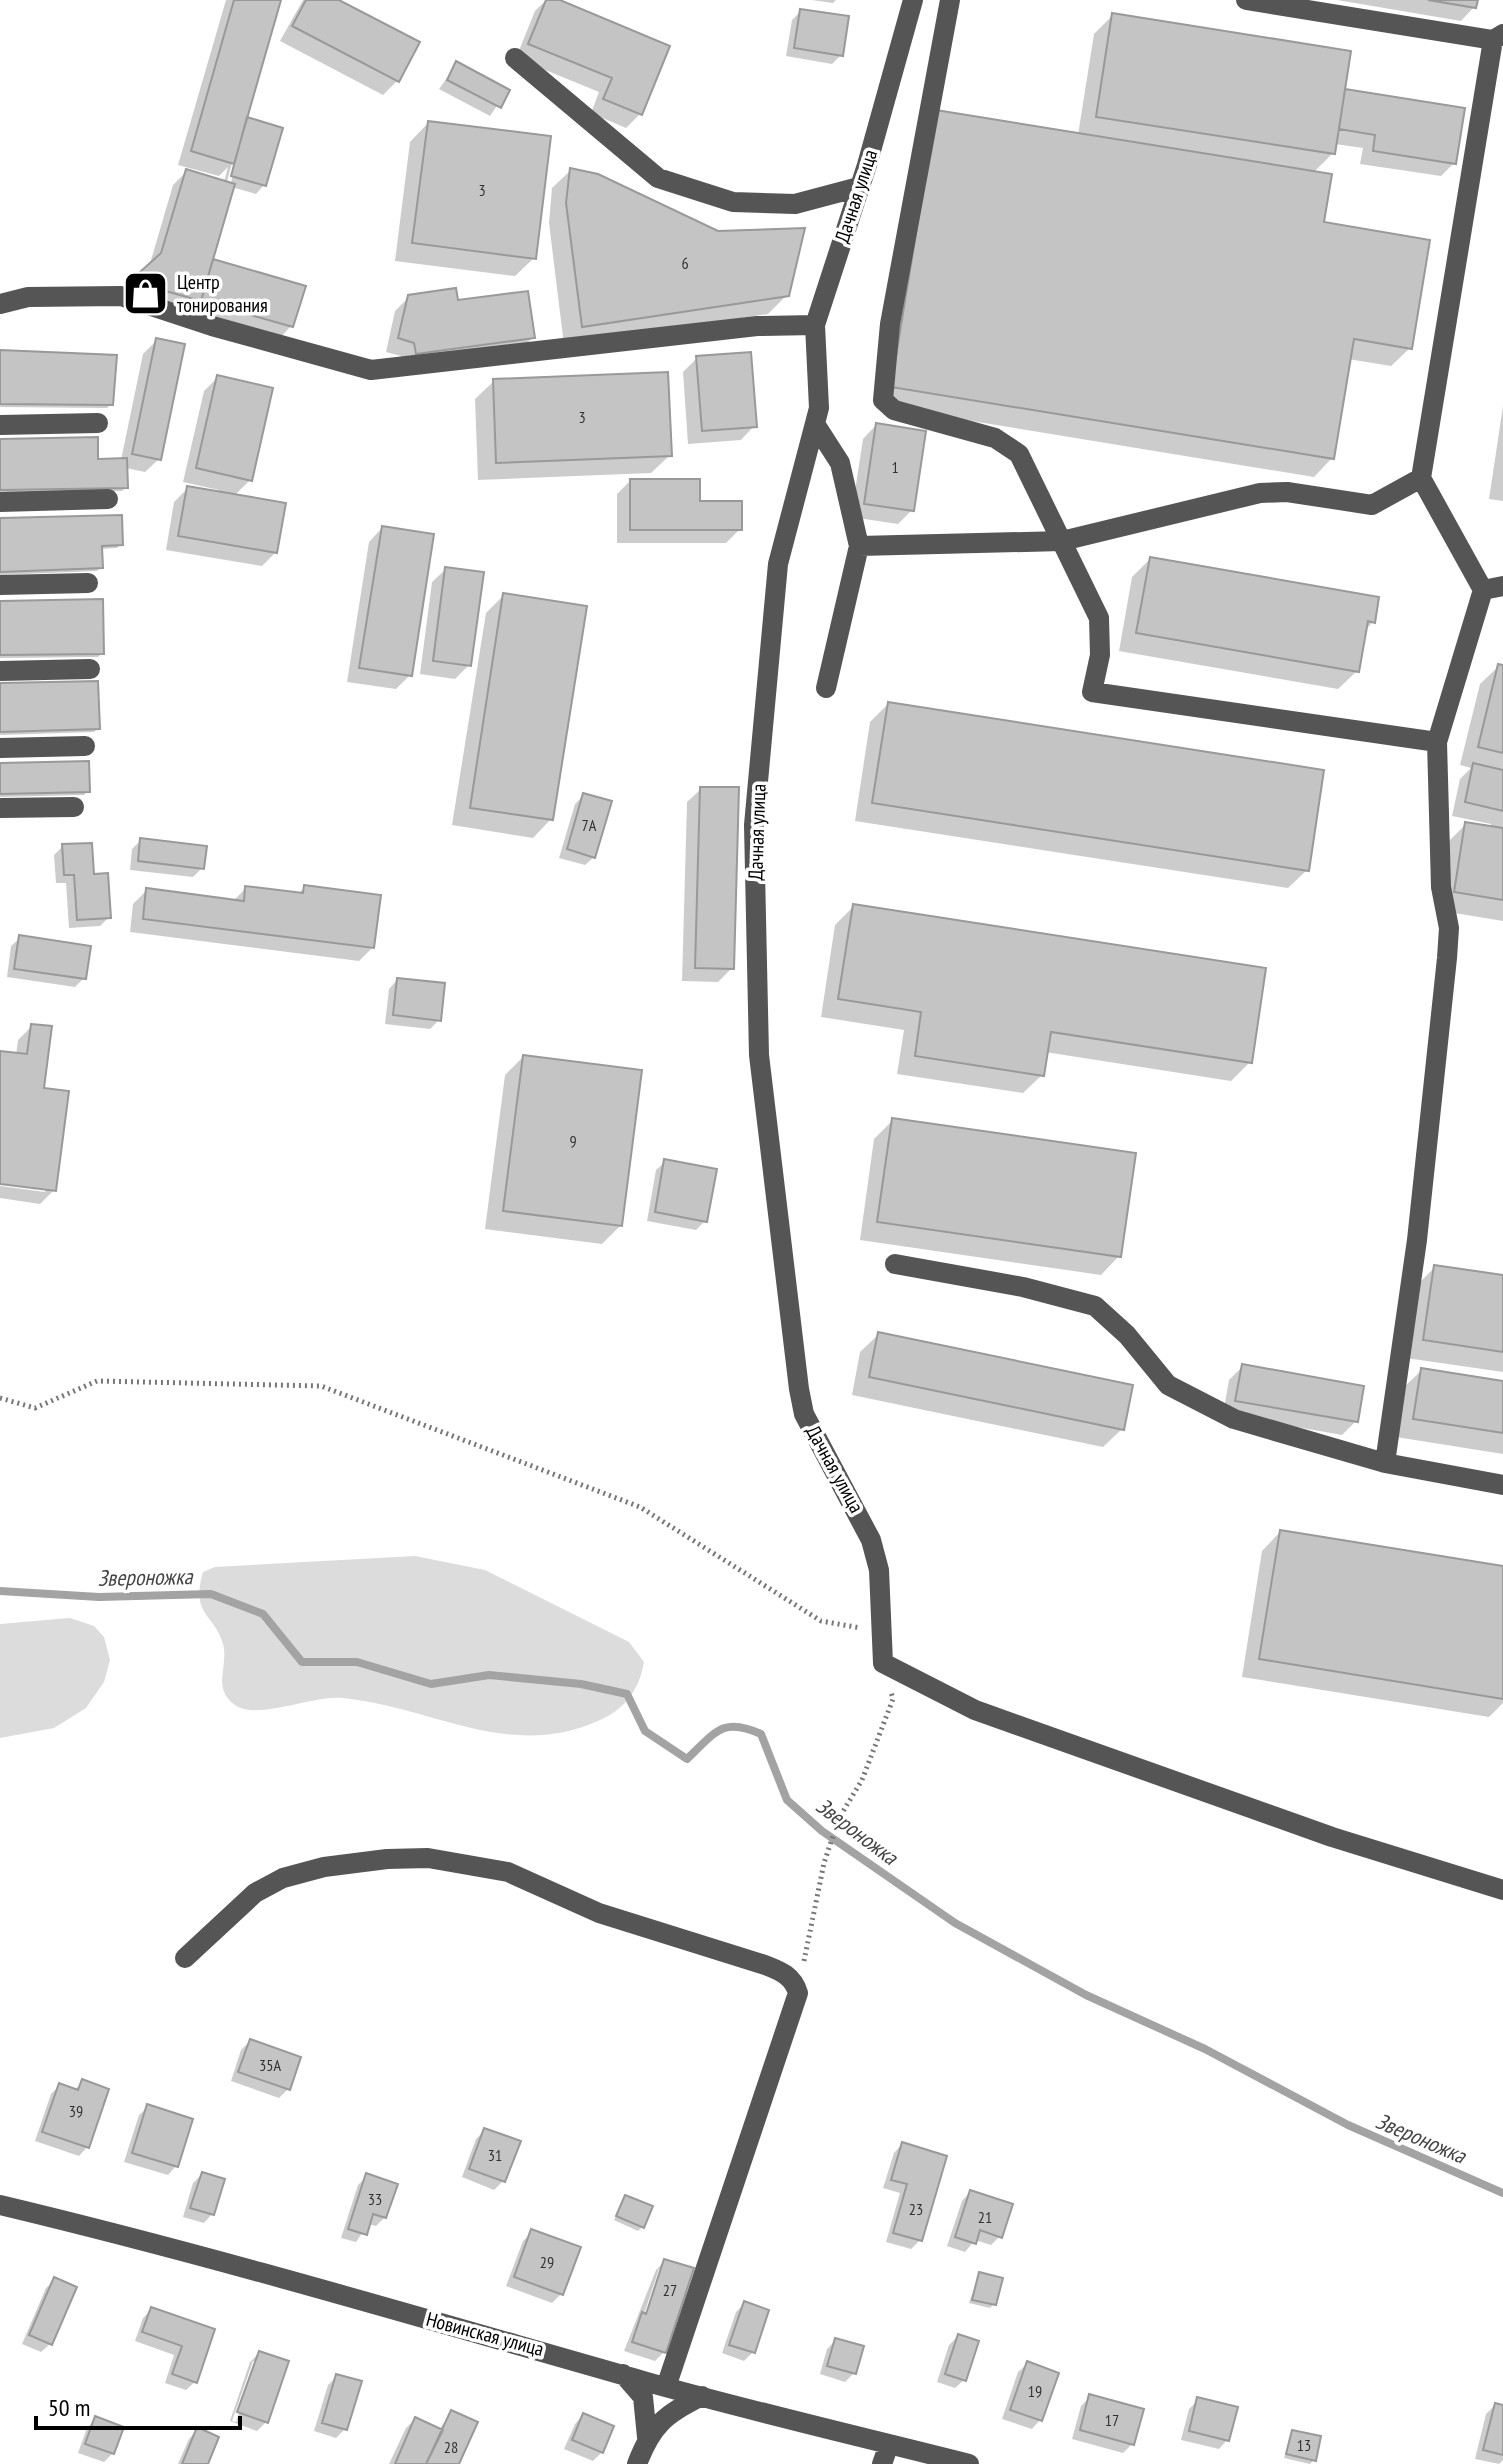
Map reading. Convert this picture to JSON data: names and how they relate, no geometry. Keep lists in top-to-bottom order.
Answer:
{
  "streets": {
    "street": ["Дачная улица", "Новинская улица"]
  },
  "water": ["Звероножка"],
  "places": {
    "shop": ["Центр тонирования"]
  },
  "house_numbers": [
    "3",
    "6",
    "3",
    "1",
    "7А",
    "9",
    "35А",
    "39",
    "31",
    "33",
    "23",
    "21",
    "29",
    "27",
    "19",
    "17",
    "13",
    "28"
  ],
  "scale_bar": "50 m"
}
